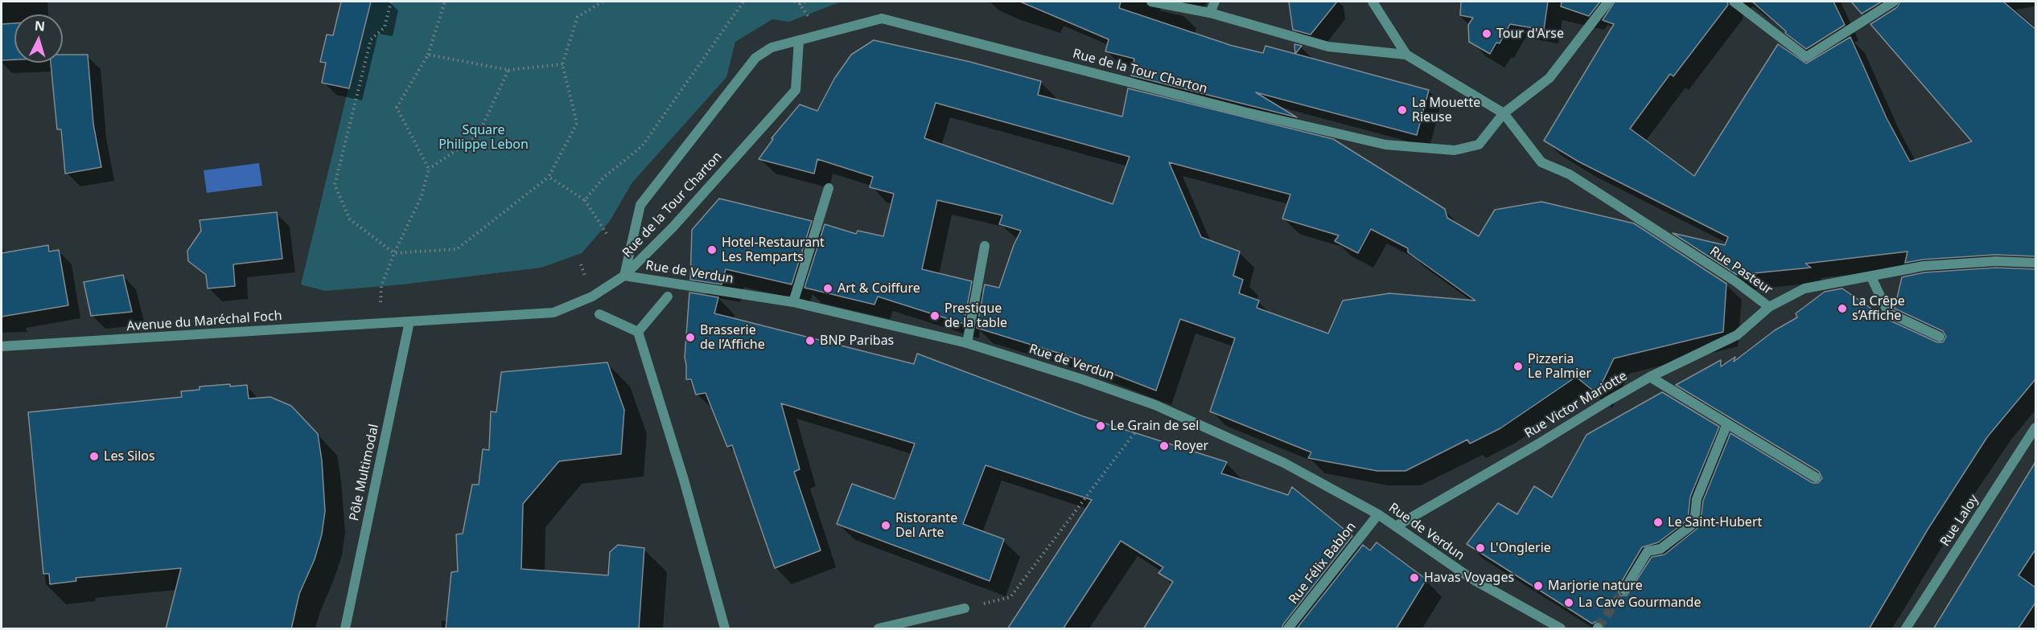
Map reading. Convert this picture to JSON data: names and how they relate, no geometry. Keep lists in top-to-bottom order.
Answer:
{
  "streets": {
    "street": [
      "Rue de la Tour Charton",
      "Rue Pasteur",
      "Rue de Verdun",
      "Avenue du Maréchal Foch",
      "Rue Victor Mariotte",
      "Pôle Multimodal",
      "Rue Laloy",
      "Rue Félix Bablon"
    ]
  },
  "crossings": [
    ["Rue de la Tour Charton", "Rue Pasteur"],
    ["Rue de la Tour Charton", "Rue de Verdun"],
    ["Rue de la Tour Charton", "Avenue du Maréchal Foch"],
    ["Rue Pasteur", "Rue Victor Mariotte"],
    ["Rue de Verdun", "Avenue du Maréchal Foch"],
    ["Rue de Verdun", "Rue Victor Mariotte"],
    ["Rue de Verdun", "Rue Félix Bablon"],
    ["Avenue du Maréchal Foch", "Pôle Multimodal"]
  ],
  "parks": ["Square Philippe Lebon"],
  "places": [
    "Tour d'Arse",
    "La Mouette Rieuse",
    "Hotel-Restaurant Les Remparts",
    "Art & Coiffure",
    "La Crêpe s’Affiche",
    "Prestique de la table",
    "Brasserie de l’Affiche",
    "BNP Paribas",
    "Pizzeria Le Palmier",
    "Le Grain de sel",
    "Royer",
    "Les Silos",
    "Le Saint-Hubert",
    "Ristorante Del Arte",
    "L'Onglerie",
    "Havas Voyages",
    "Marjorie nature",
    "La Cave Gourmande"
  ],
  "north": "top"
}
